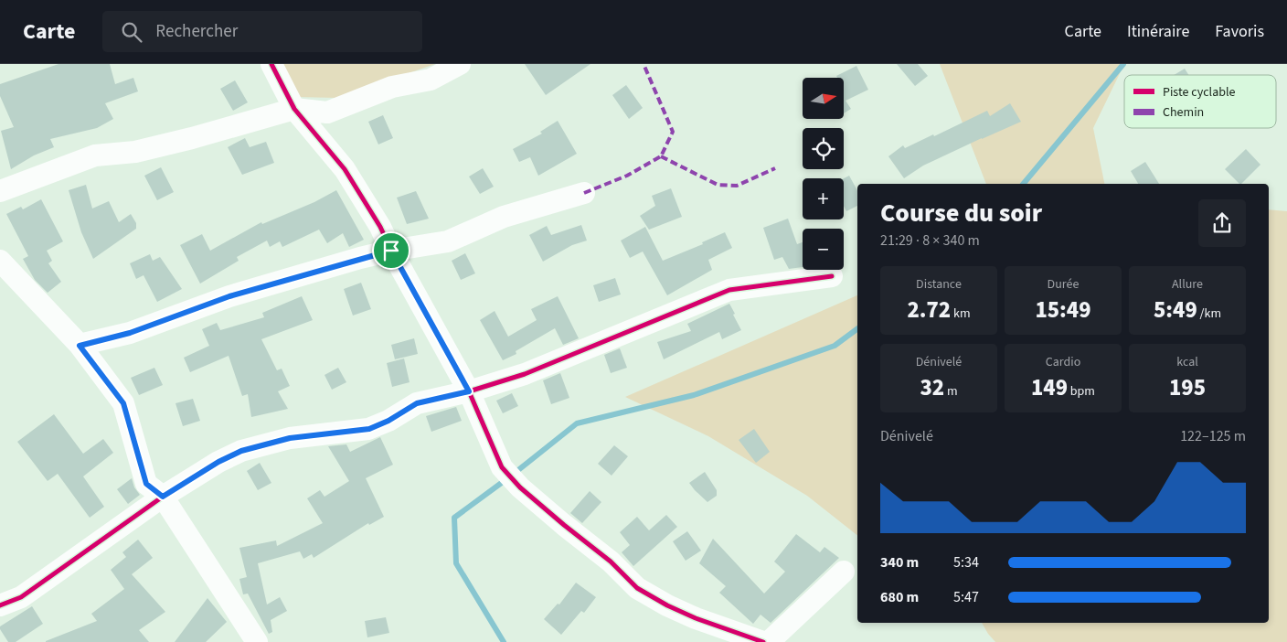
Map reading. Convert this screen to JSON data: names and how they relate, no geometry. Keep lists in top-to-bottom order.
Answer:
{
  "legend": ["Piste cyclable", "Chemin"],
  "north": "right",
  "page": {
    "header": "Carte",
    "search": "Rechercher",
    "nav": ["Carte", "Itinéraire", "Favoris"],
    "map_buttons": ["+", "−"],
    "heading": ["Course du soir", "21:29 · 8 × 340 m"],
    "stats": [
      ["Distance", "2.72 km"],
      ["Durée", "15:49"],
      ["Allure", "5:49 /km"],
      ["Dénivelé", "32 m"],
      ["Cardio", "149 bpm"],
      ["kcal", "195"]
    ],
    "chart": ["Dénivelé", "122–125 m"],
    "list": [
      {
        "name": "340 m",
        "note": "5:34"
      },
      {
        "name": "680 m",
        "note": "5:47"
      }
    ]
  }
}
